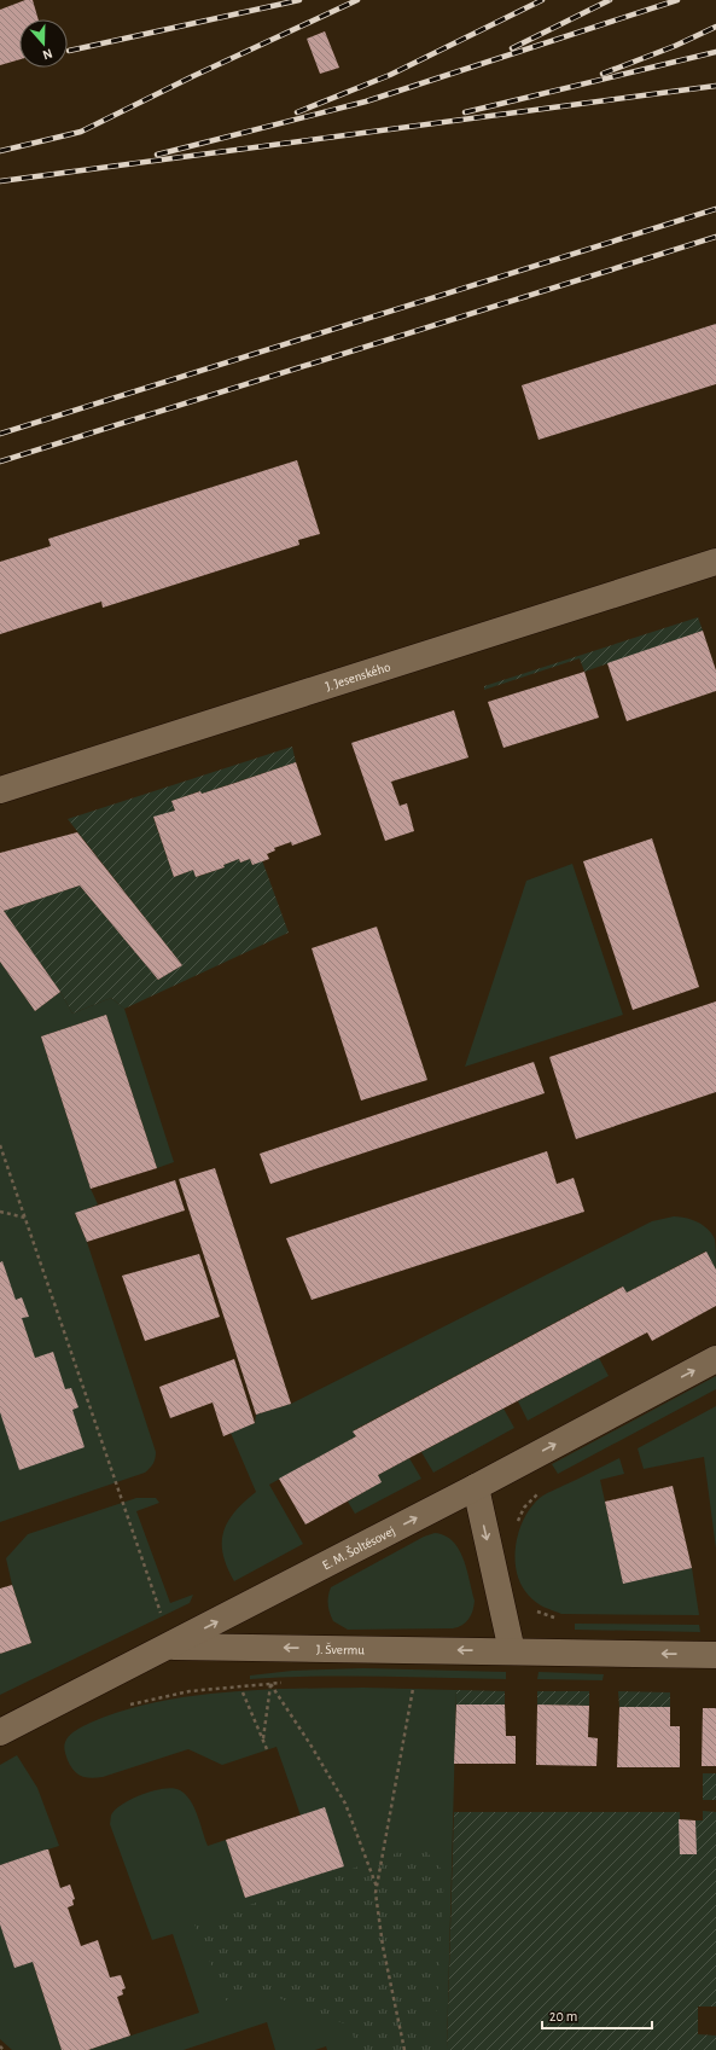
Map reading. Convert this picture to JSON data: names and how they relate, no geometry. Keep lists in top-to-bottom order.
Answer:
{
  "streets": {
    "street": ["J. Jesenského", "E. M. Šoltésovej", "J. Švermu"]
  },
  "crossings": [
    ["E. M. Šoltésovej", "J. Švermu"]
  ],
  "one_way": ["E. M. Šoltésovej", "J. Švermu"],
  "scale_bar": "20 m",
  "north": "bottom"
}
